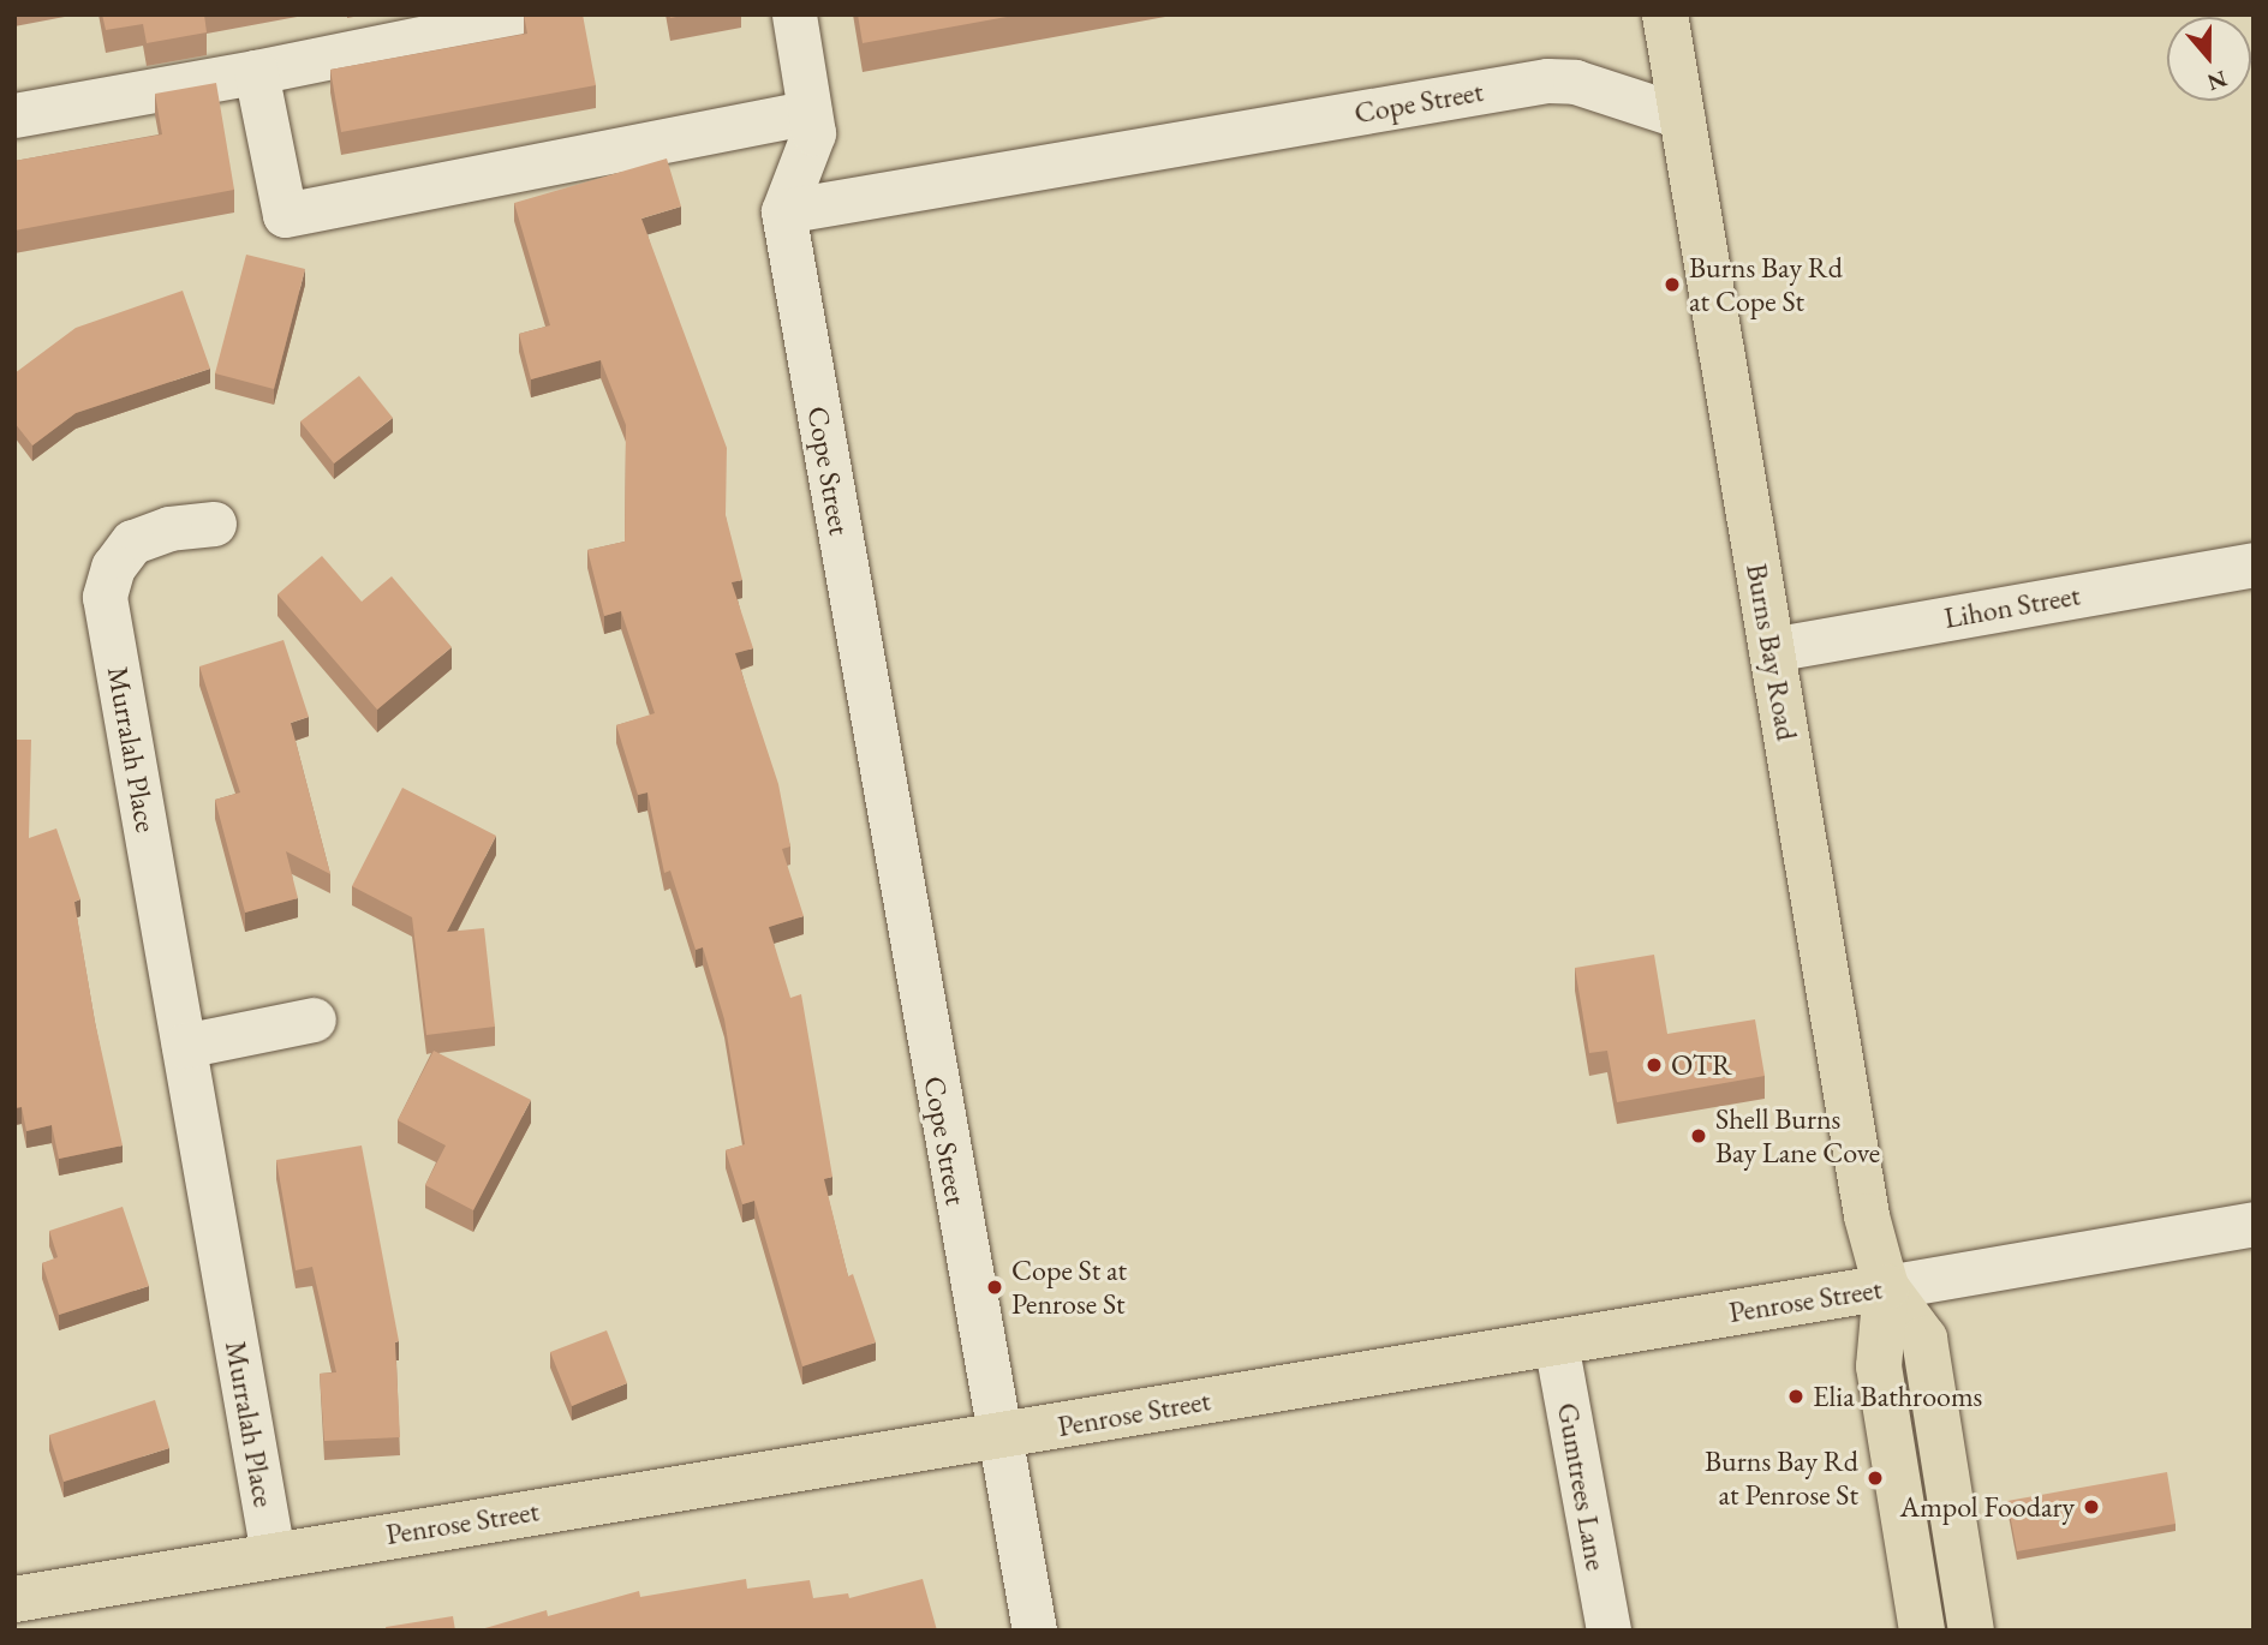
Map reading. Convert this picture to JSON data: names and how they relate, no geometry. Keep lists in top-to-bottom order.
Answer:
{
  "streets": {
    "main road": ["Burns Bay Road", "Penrose Street"],
    "street": [
      "Cope Street",
      "Lihon Street",
      "Murralah Place",
      "Gumtrees Lane"
    ]
  },
  "crossings": [
    ["Cope Street", "Burns Bay Road"],
    ["Cope Street", "Penrose Street"],
    ["Lihon Street", "Burns Bay Road"],
    ["Burns Bay Road", "Penrose Street"],
    ["Murralah Place", "Penrose Street"],
    ["Penrose Street", "Gumtrees Lane"]
  ],
  "places": [
    "Burns Bay Rd at Cope St",
    "OTR",
    "Shell Burns Bay Lane Cove",
    "Cope St at Penrose St",
    "Elia Bathrooms",
    "Burns Bay Rd at Penrose St",
    "Ampol Foodary"
  ],
  "north": "bottom"
}
